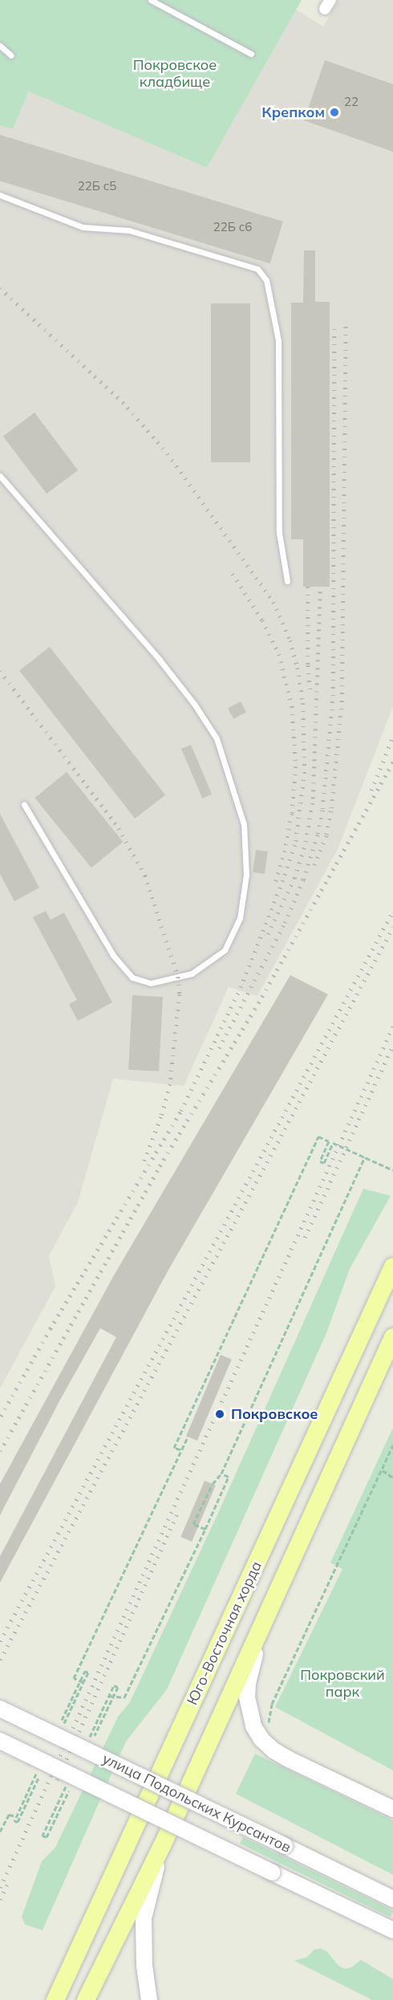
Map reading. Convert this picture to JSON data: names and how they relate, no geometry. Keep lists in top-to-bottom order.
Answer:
{
  "streets": {
    "main road": ["Юго-Восточная хорда", "улица Подольских Курсантов"]
  },
  "parks": ["Покровское кладбище", "Покровский парк"],
  "places": ["Крепком", "Покровское"],
  "house_numbers": ["22", "22Б с5", "22Б с6"]
}
